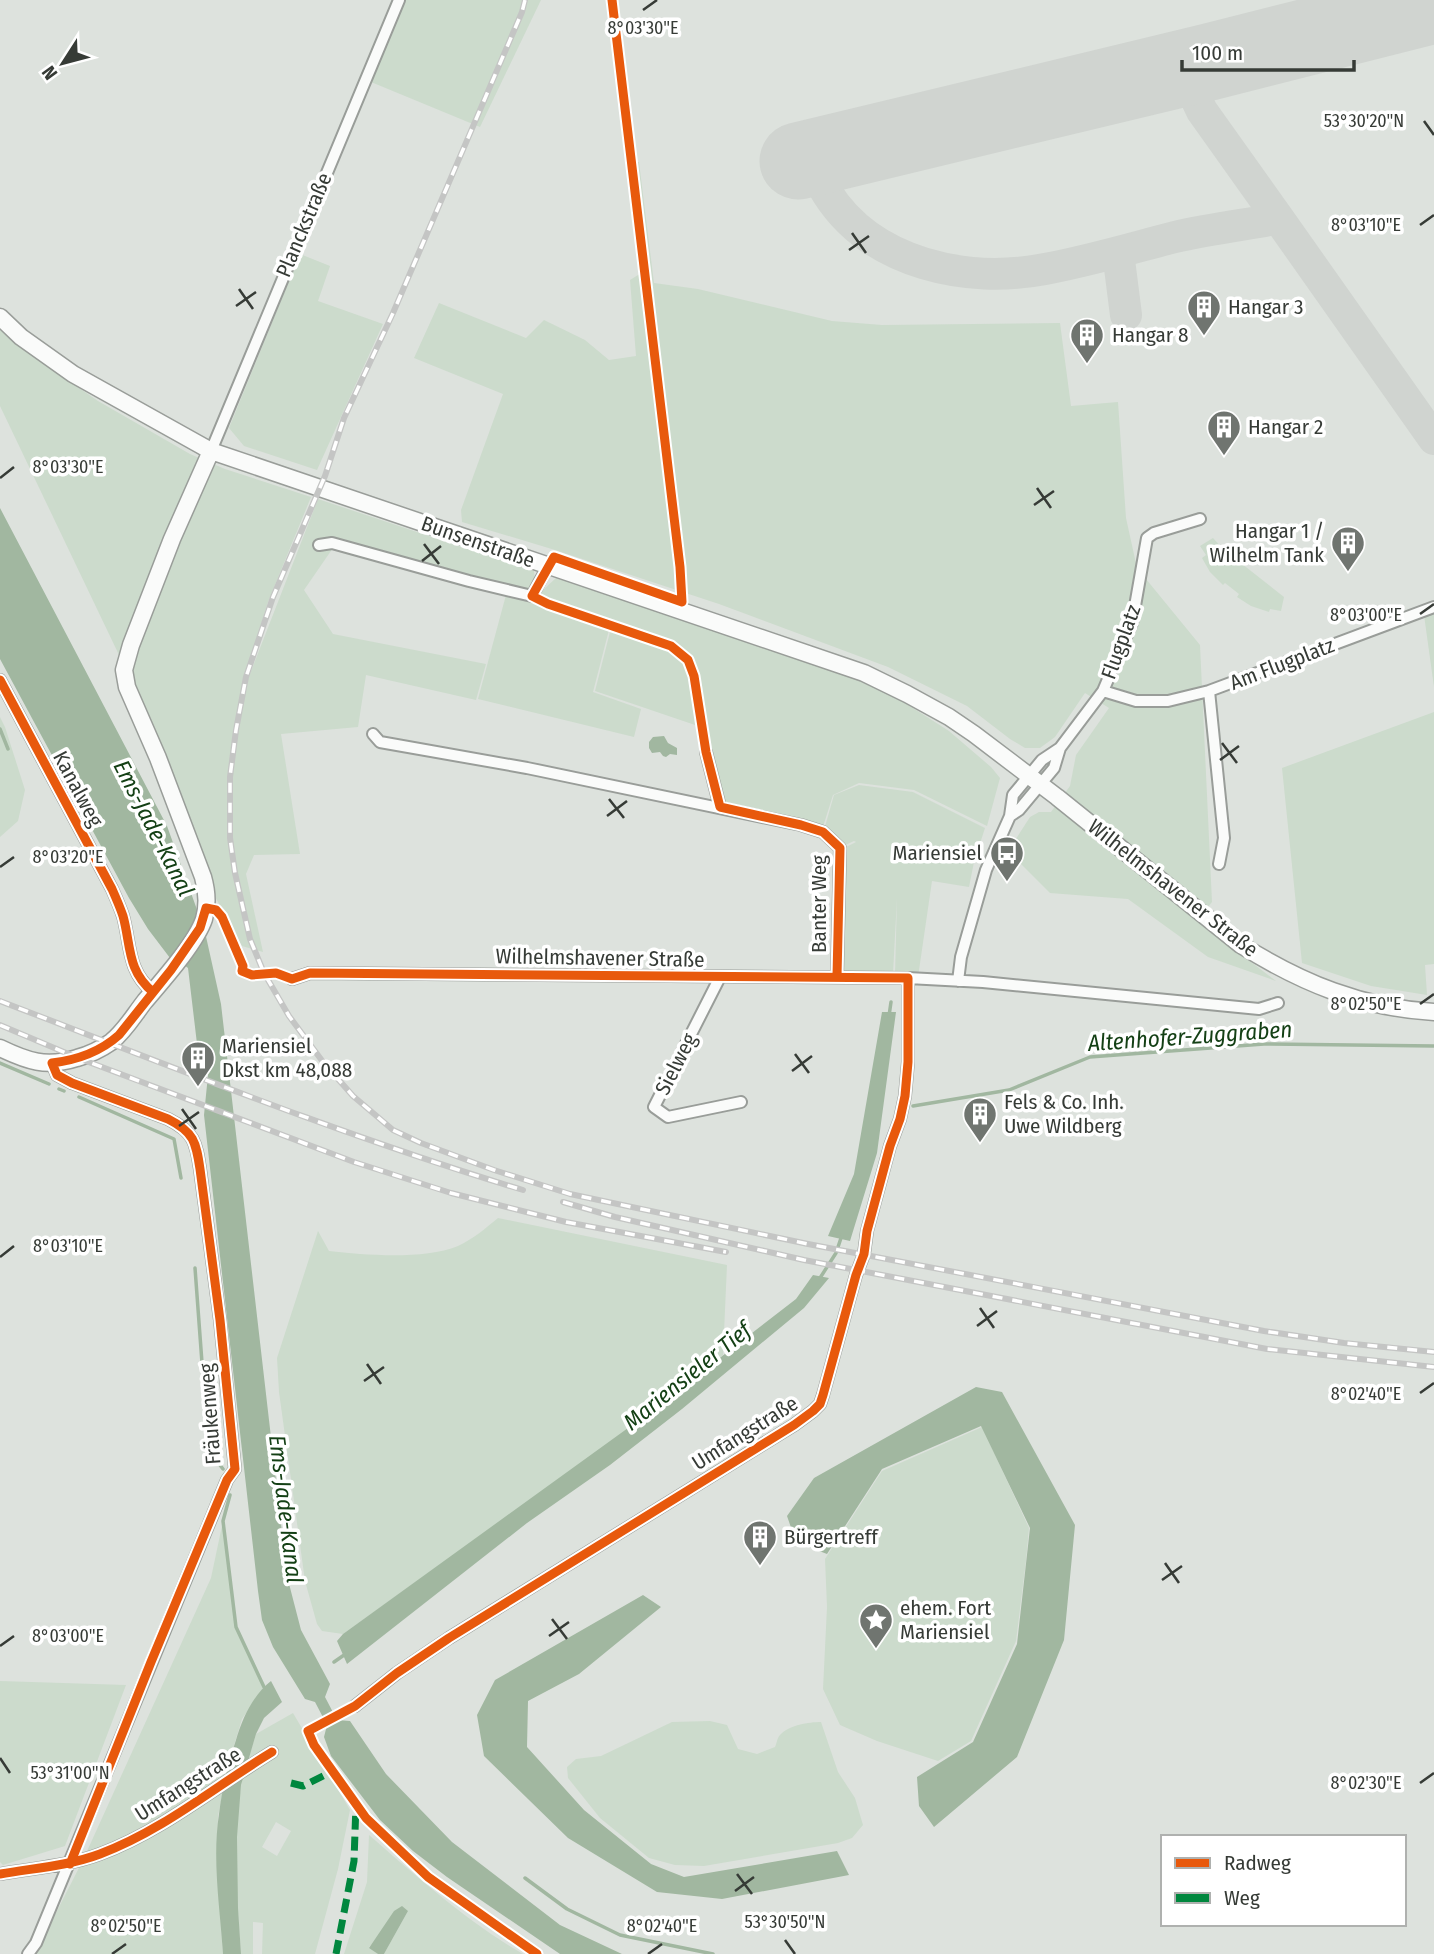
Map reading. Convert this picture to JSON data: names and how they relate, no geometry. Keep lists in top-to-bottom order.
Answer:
{
  "streets": {
    "street": [
      "Planckstraße",
      "Bunsenstraße",
      "Flugplatz",
      "Am Flugplatz",
      "Kanalweg",
      "Wilhelmshavener Straße",
      "Banter Weg",
      "Sielweg",
      "Fräukenweg",
      "Umfangstraße"
    ]
  },
  "crossings": [
    ["Planckstraße", "Bunsenstraße"],
    ["Bunsenstraße", "Wilhelmshavener Straße"],
    ["Flugplatz", "Am Flugplatz"],
    ["Flugplatz", "Wilhelmshavener Straße"],
    ["Wilhelmshavener Straße", "Banter Weg"],
    ["Wilhelmshavener Straße", "Sielweg"],
    ["Wilhelmshavener Straße", "Umfangstraße"],
    ["Fräukenweg", "Umfangstraße"]
  ],
  "water": ["Ems-Jade-Kanal", "Altenhofer-Zuggraben", "Mariensieler Tief"],
  "places": {
    "building": [
      "Hangar 3",
      "Hangar 8",
      "Hangar 2",
      "Hangar 1 / Wilhelm Tank",
      "Mariensiel Dkst km 48,088",
      "Fels & Co. Inh. Uwe Wildberg",
      "Bürgertreff"
    ],
    "bus stop": ["Mariensiel"],
    "place": ["ehem. Fort Mariensiel"]
  },
  "legend": ["Radweg", "Weg"],
  "scale_bar": "100 m",
  "north": "bottom left",
  "coordinates": [
    "8°03'30\"E",
    "53°30'20\"N",
    "8°03'10\"E",
    "8°03'00\"E",
    "8°03'20\"E",
    "8°02'50\"E",
    "8°02'40\"E",
    "53°31'00\"N",
    "8°02'30\"E",
    "53°30'50\"N"
  ]
}
